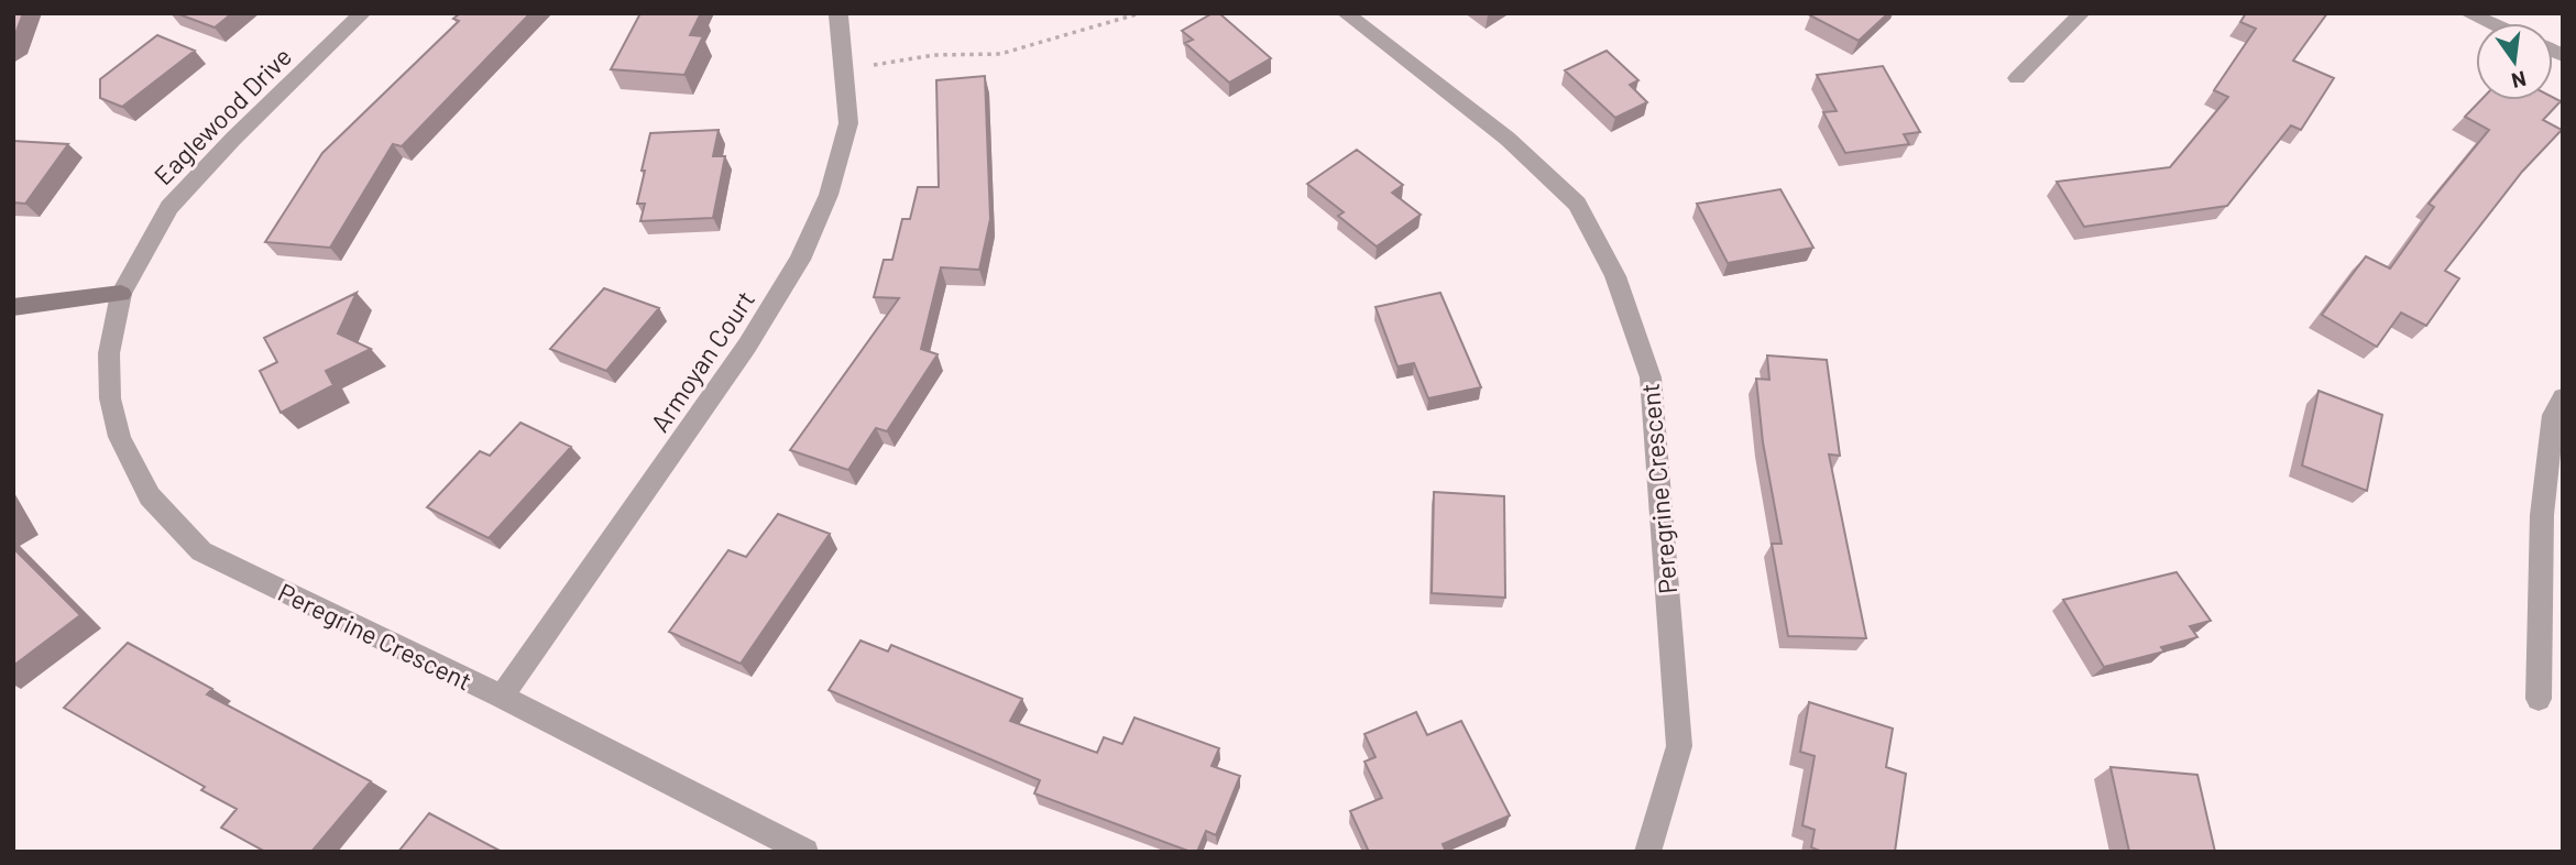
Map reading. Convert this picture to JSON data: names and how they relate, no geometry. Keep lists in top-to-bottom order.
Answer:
{
  "streets": {
    "street": ["Eaglewood Drive", "Armoyan Court", "Peregrine Crescent"]
  },
  "crossings": [
    ["Eaglewood Drive", "Peregrine Crescent"],
    ["Armoyan Court", "Peregrine Crescent"]
  ],
  "north": "bottom"
}
